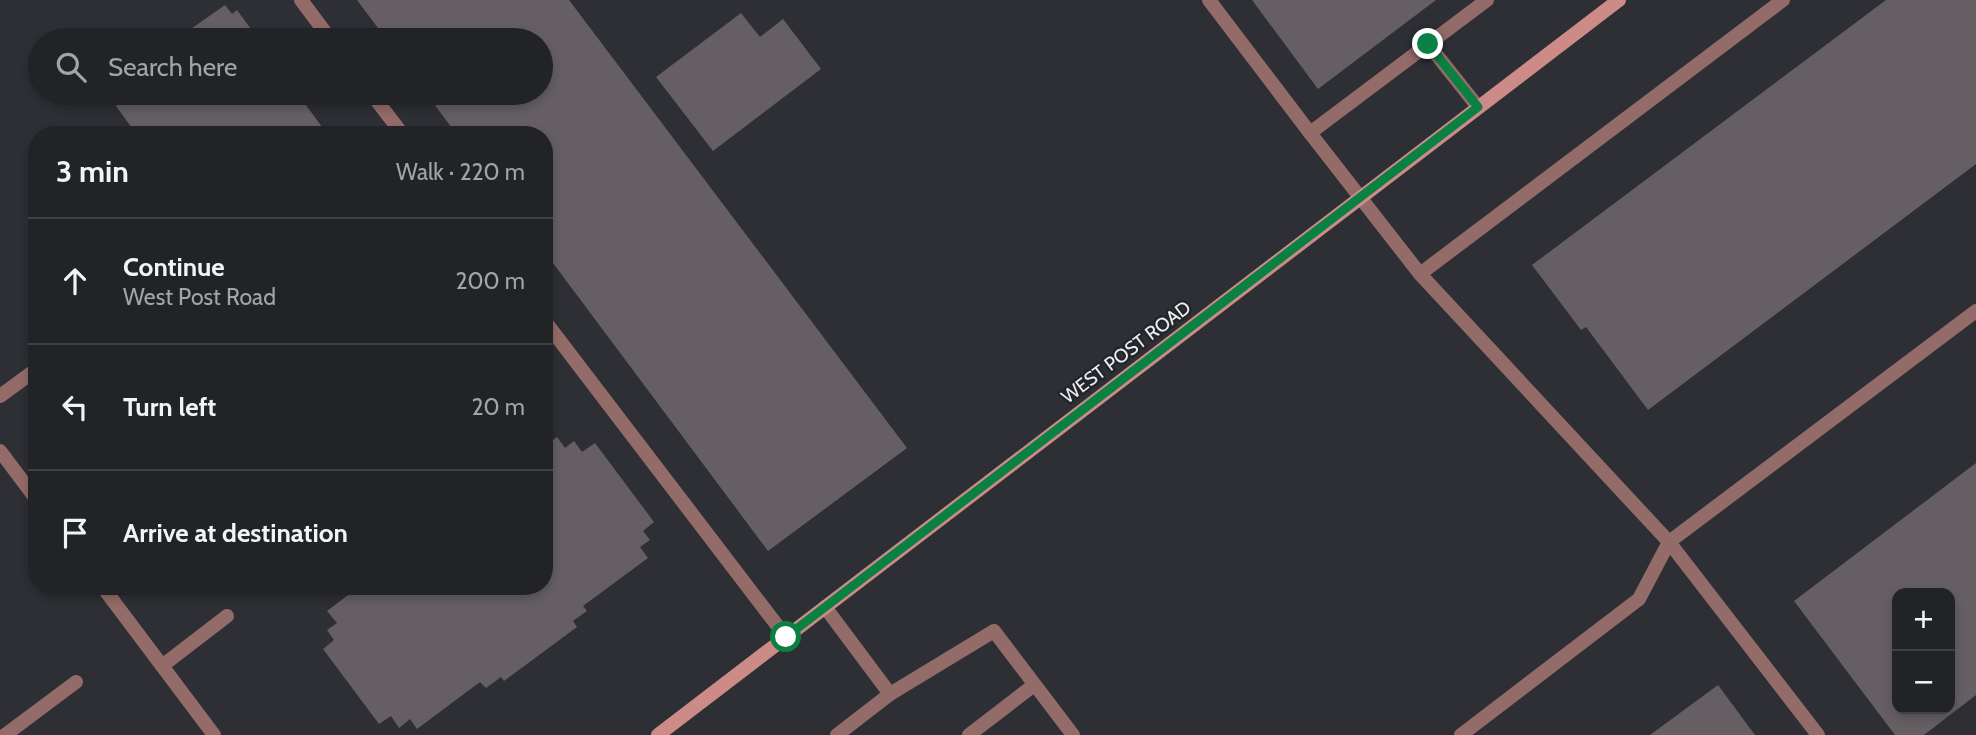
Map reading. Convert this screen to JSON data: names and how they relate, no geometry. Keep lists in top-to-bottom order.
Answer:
{
  "streets": {
    "street": ["WEST POST ROAD"]
  },
  "page": {
    "search": "Search here",
    "heading": ["3 min", "Walk · 220 m"],
    "list": [
      ["Continue", "West Post Road", "200 m"],
      ["Turn left", "20 m"],
      "Arrive at destination"
    ],
    "map_buttons": ["+", "−"]
  }
}
